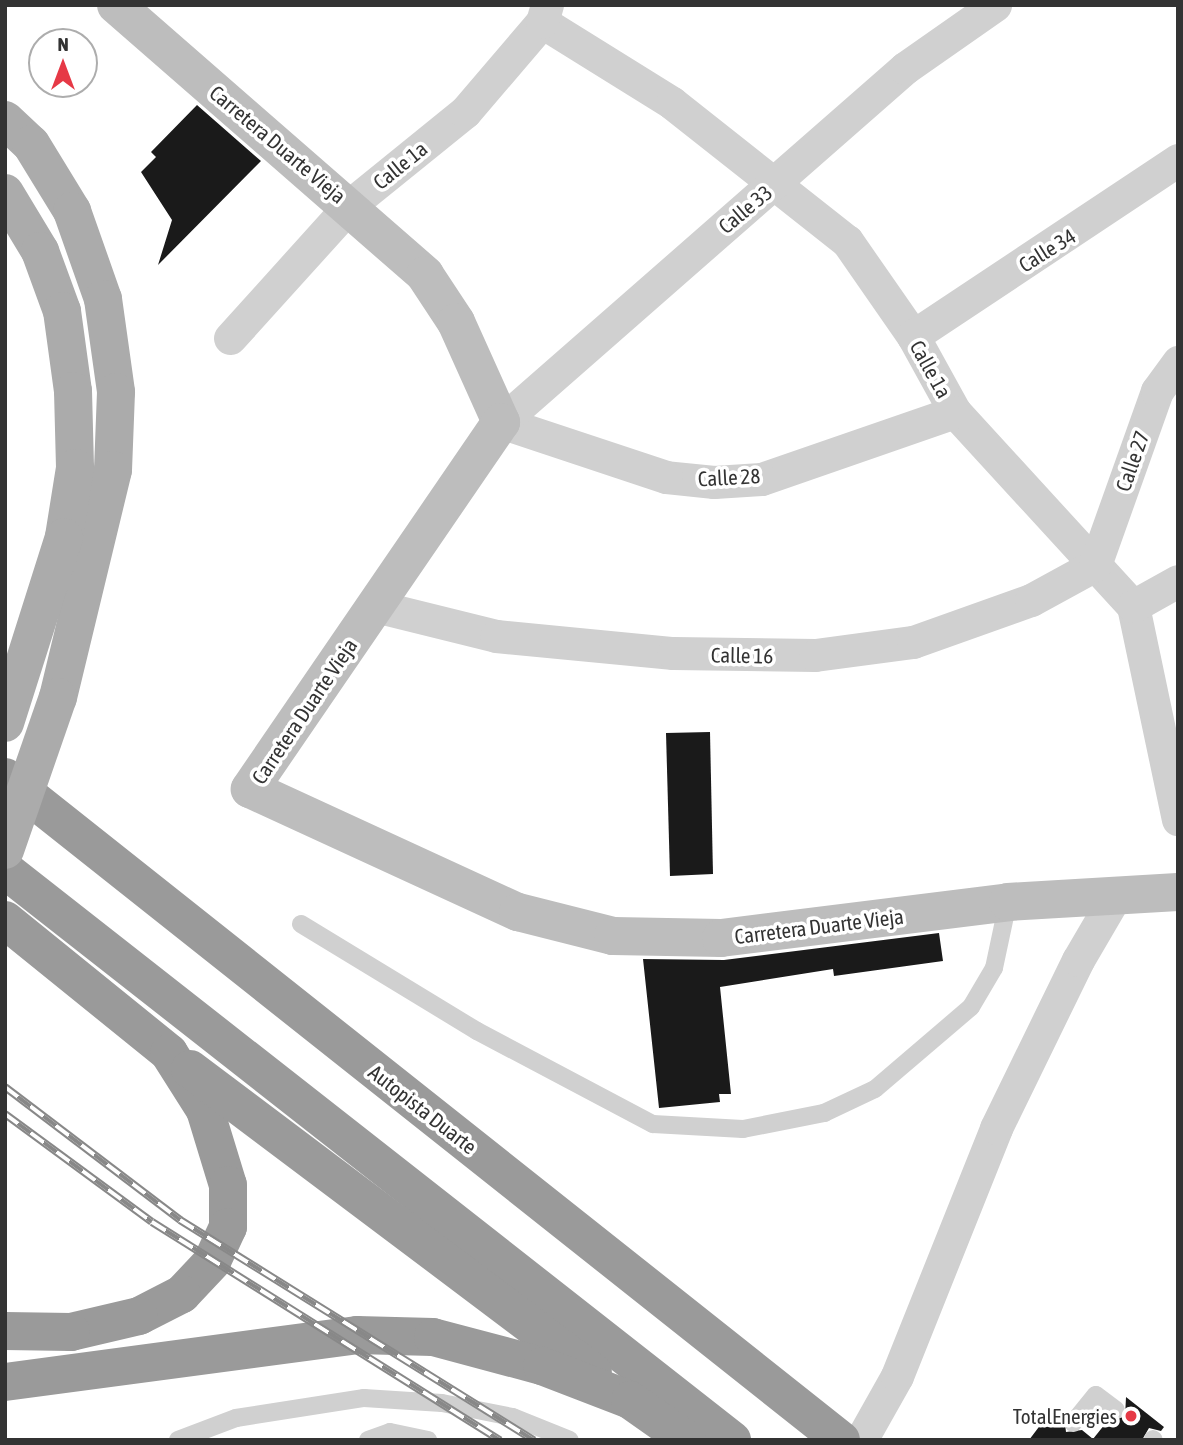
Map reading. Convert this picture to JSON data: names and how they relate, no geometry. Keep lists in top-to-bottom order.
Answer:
{
  "streets": {
    "highway": ["Autopista Duarte"],
    "main road": ["Carretera Duarte Vieja"],
    "street": [
      "Calle 1a",
      "Calle 33",
      "Calle 34",
      "Calle 27",
      "Calle 28",
      "Calle 16"
    ]
  },
  "crossings": [
    ["Carretera Duarte Vieja", "Calle 1a"],
    ["Carretera Duarte Vieja", "Calle 33"],
    ["Carretera Duarte Vieja", "Calle 28"],
    ["Carretera Duarte Vieja", "Calle 16"],
    ["Calle 1a", "Calle 33"],
    ["Calle 1a", "Calle 34"],
    ["Calle 1a", "Calle 27"],
    ["Calle 1a", "Calle 28"],
    ["Calle 1a", "Calle 16"],
    ["Calle 33", "Calle 28"],
    ["Calle 27", "Calle 16"]
  ],
  "places": ["TotalEnergies"],
  "north": "top"
}
